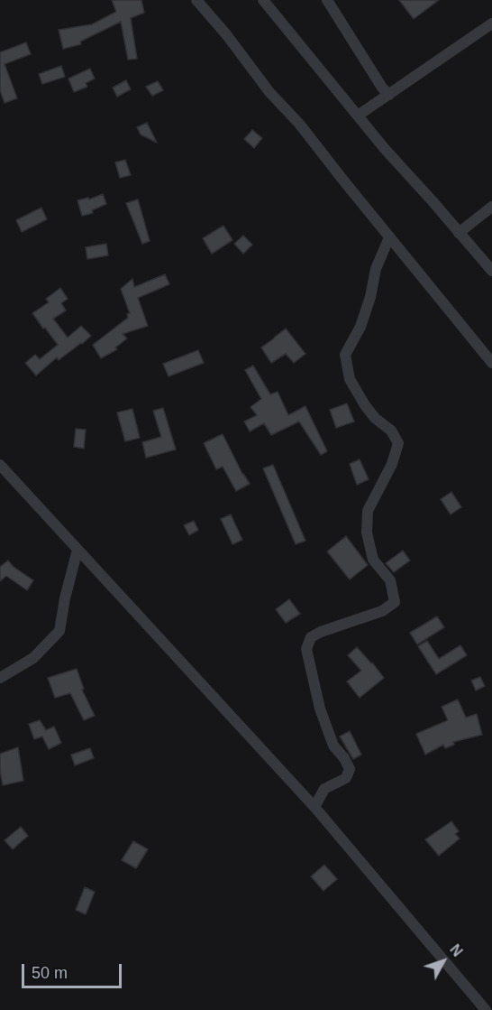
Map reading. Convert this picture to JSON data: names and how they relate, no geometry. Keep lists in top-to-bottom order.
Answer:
{
  "scale_bar": "50 m",
  "north": "top right"
}
